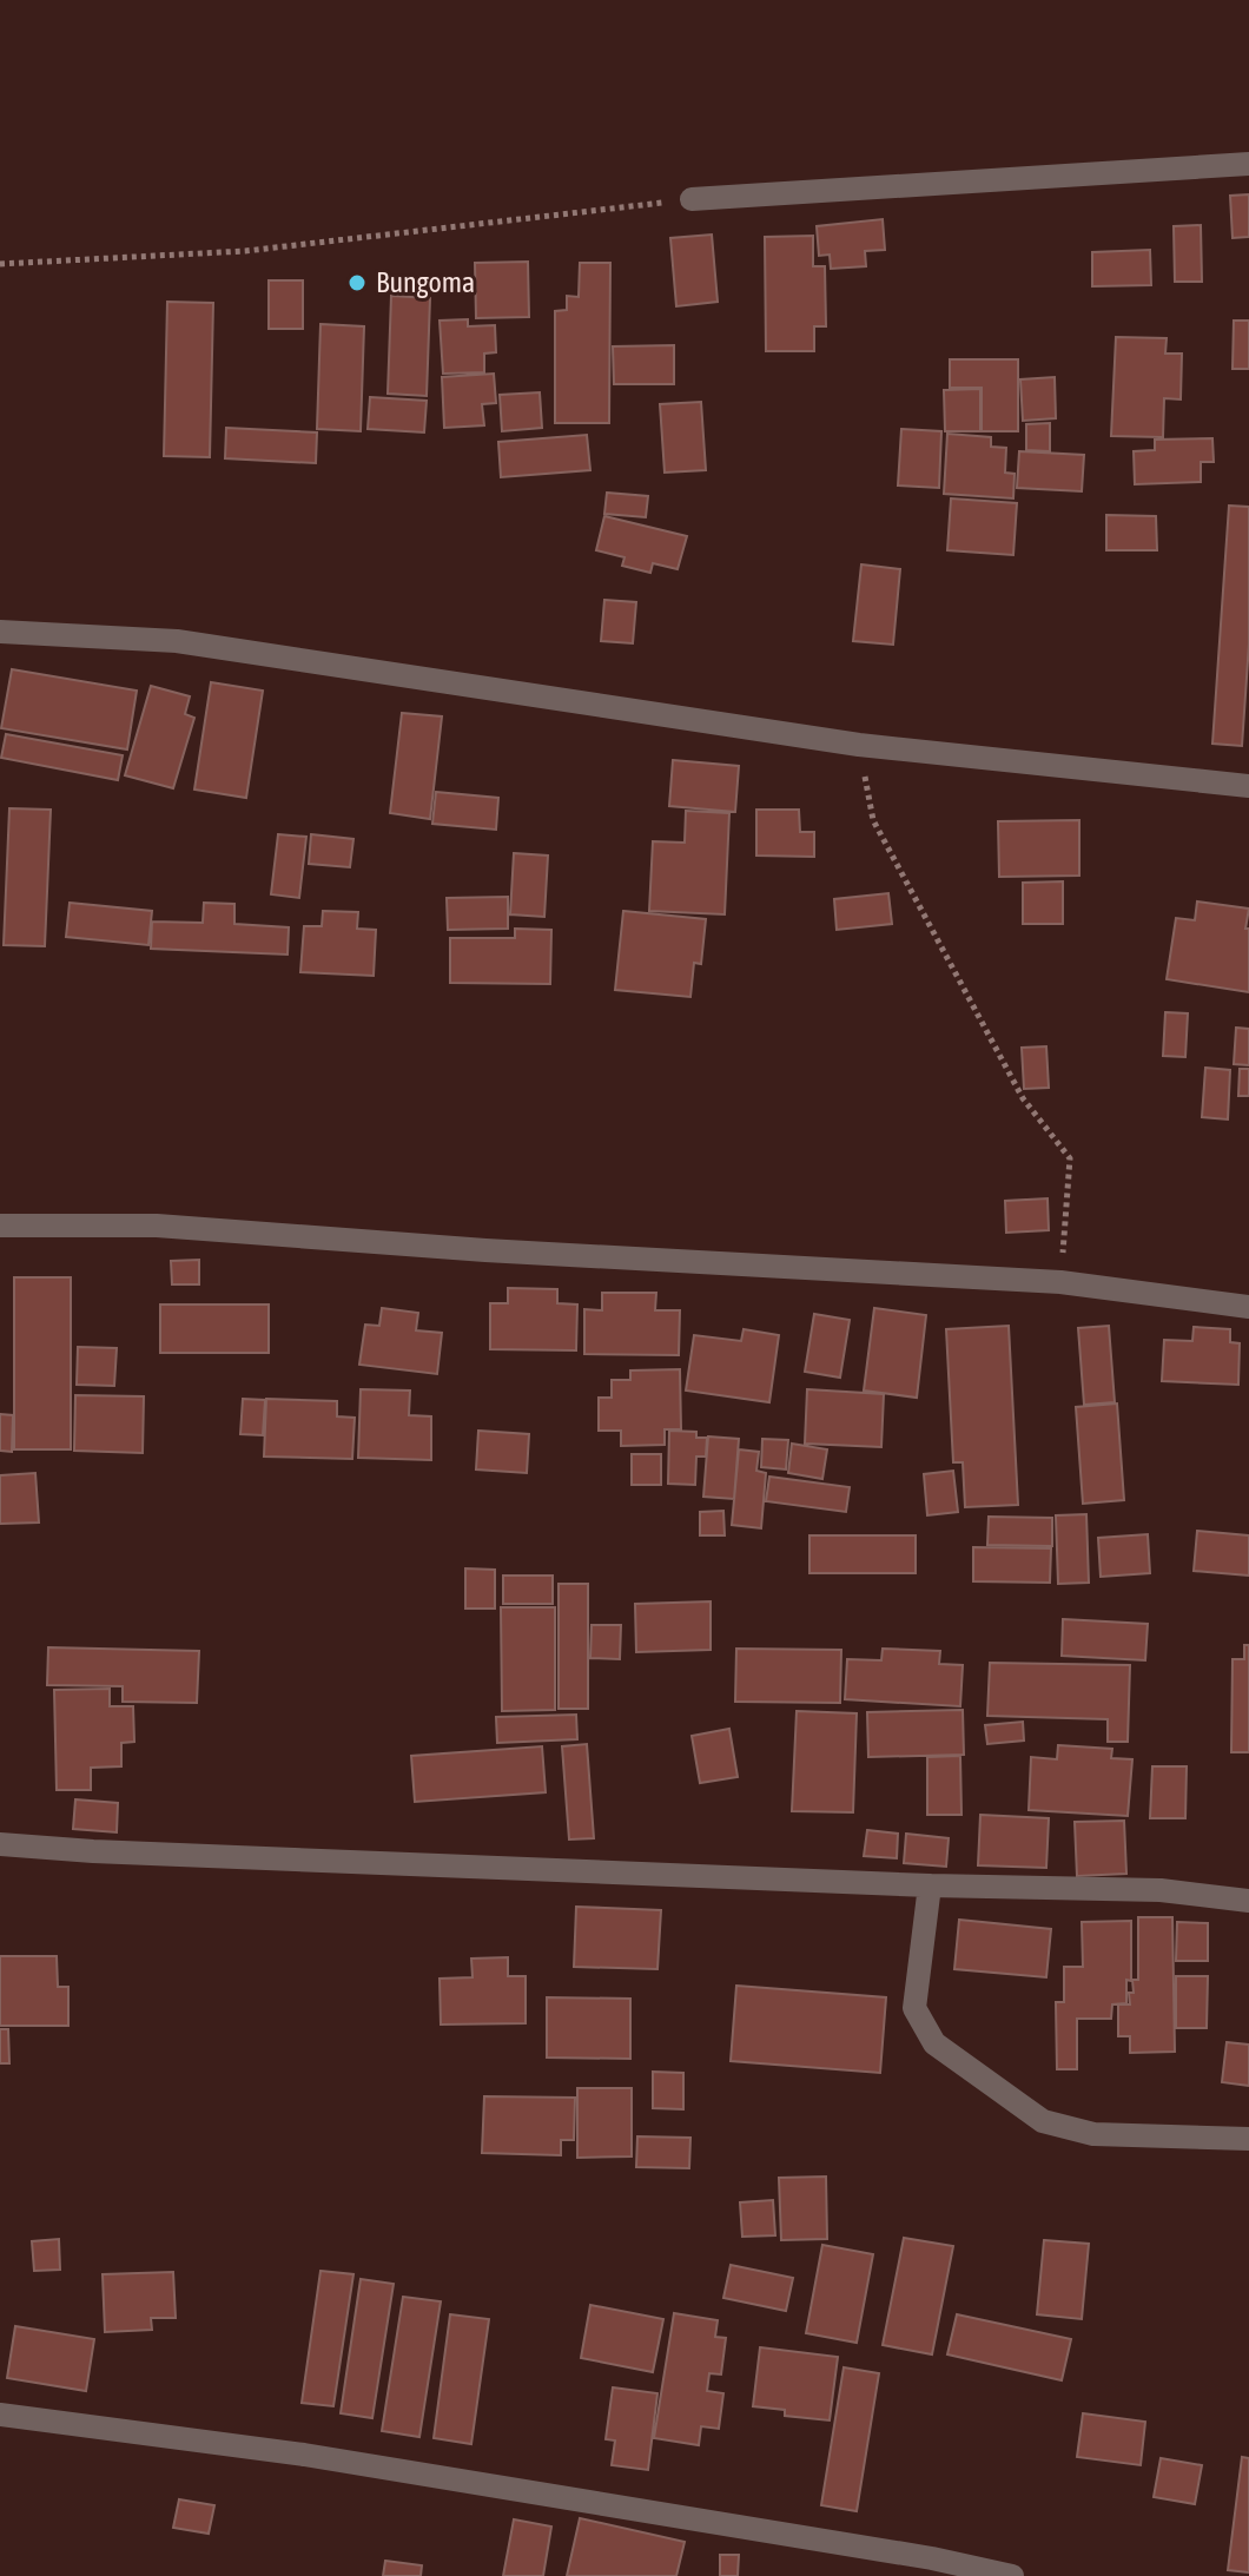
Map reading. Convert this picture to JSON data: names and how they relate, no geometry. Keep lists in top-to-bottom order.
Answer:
{
  "places": ["Bungoma"]
}
